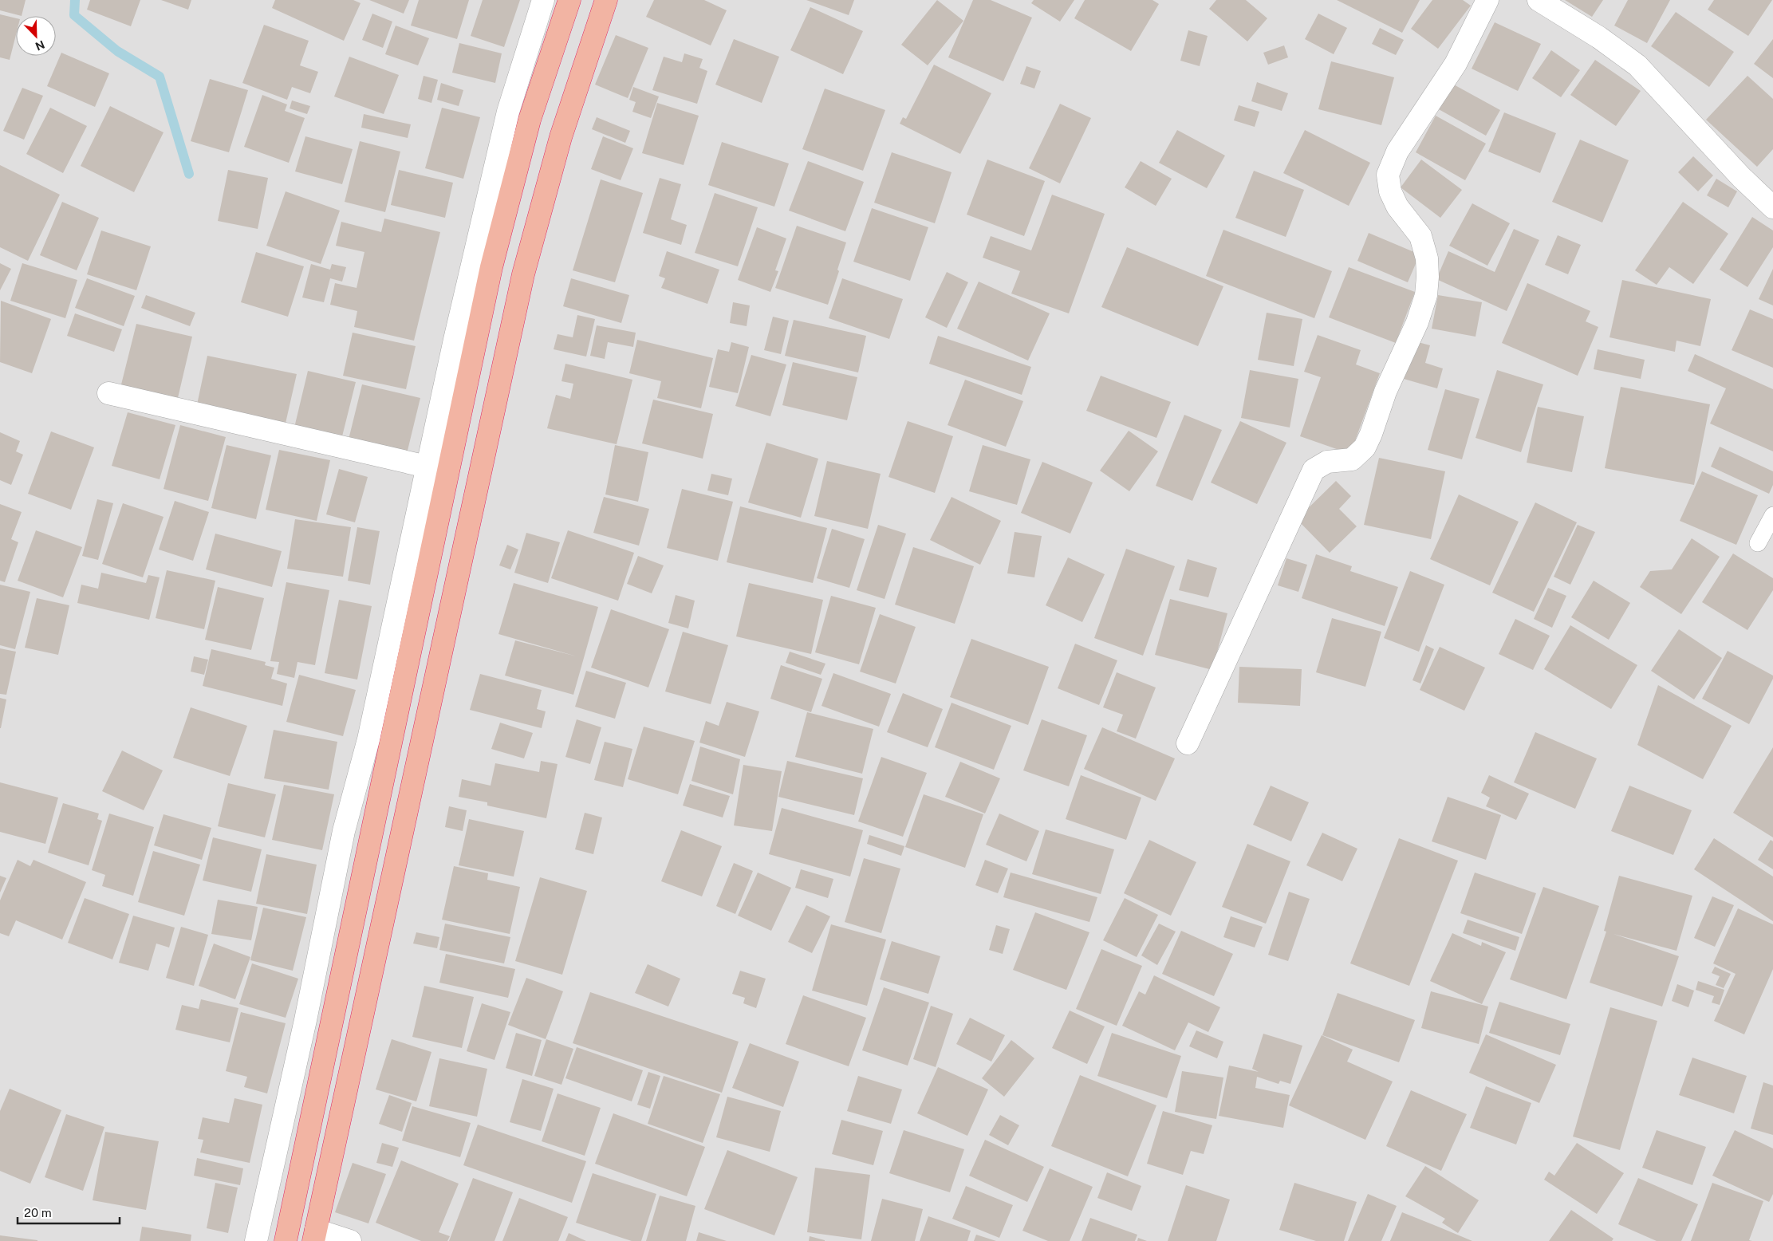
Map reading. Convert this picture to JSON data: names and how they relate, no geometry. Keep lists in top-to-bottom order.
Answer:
{
  "scale_bar": "20 m",
  "north": "bottom right"
}
